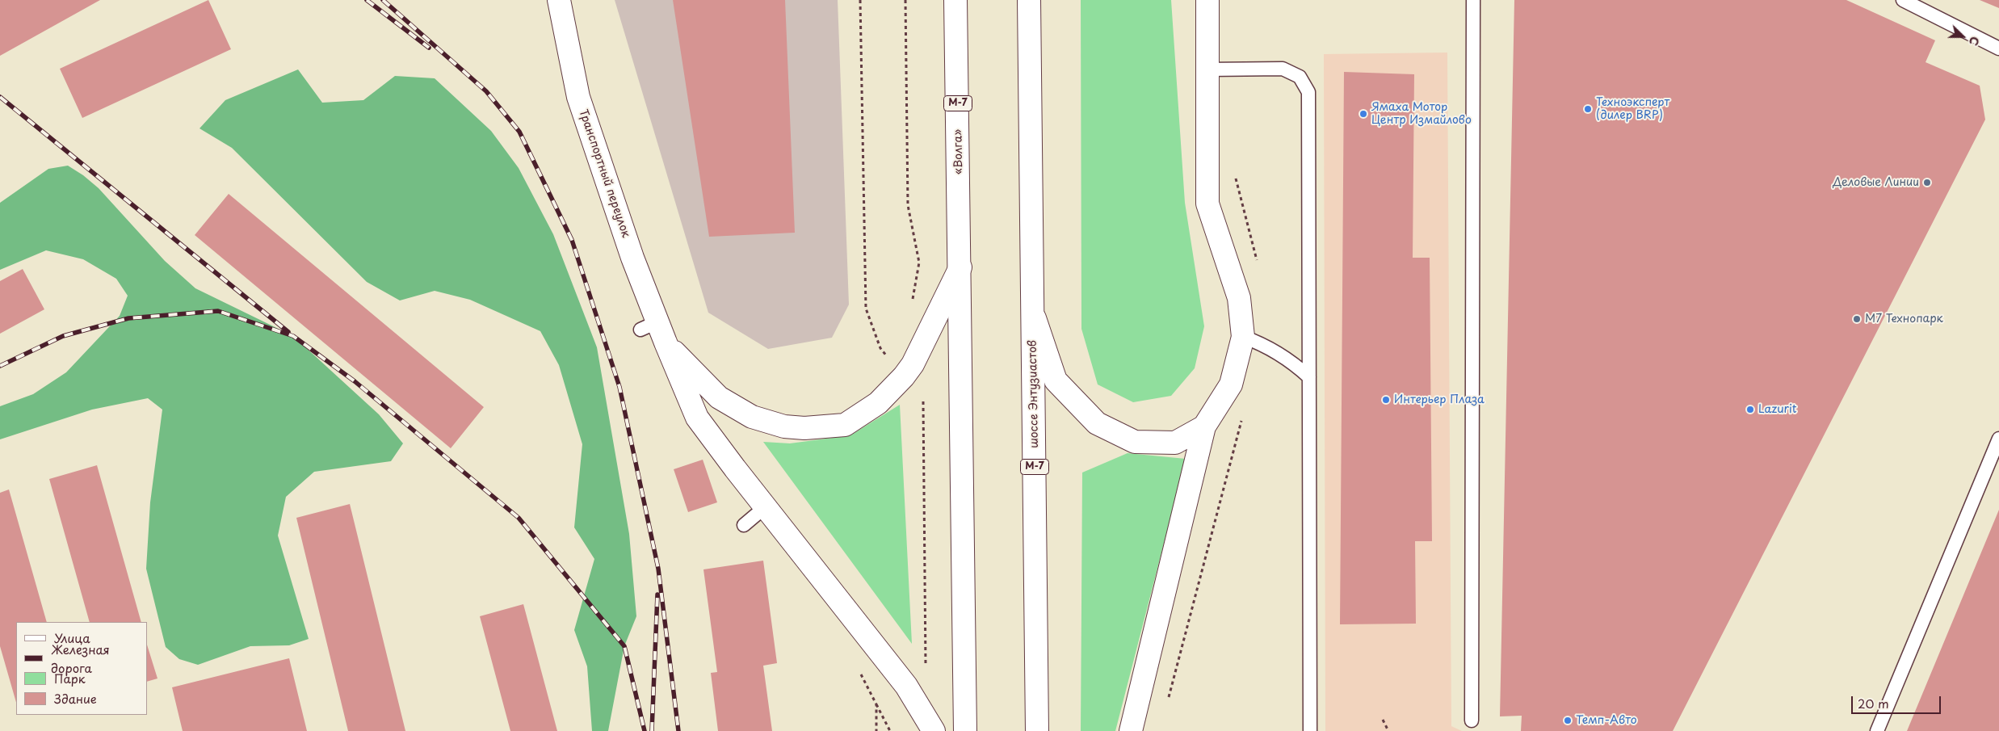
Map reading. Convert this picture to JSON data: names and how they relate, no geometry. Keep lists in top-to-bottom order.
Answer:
{
  "streets": {
    "main road": [
      "М-7",
      "«Волга»",
      "Транспортный переулок",
      "шоссе Энтузиастов"
    ]
  },
  "crossings": [
    ["М-7", "«Волга»"]
  ],
  "places": [
    "Техноэксперт (дилер BRP)",
    "Ямаха Мотор Центр Измайлово",
    "Деловые Линии",
    "М7 Технопарк",
    "Интерьер Плаза",
    "Lazurit",
    "Темп-Авто"
  ],
  "legend": [
    "Улица",
    "Железная дорога",
    "Парк",
    "Здание"
  ],
  "scale_bar": "20 m",
  "north": "right"
}
